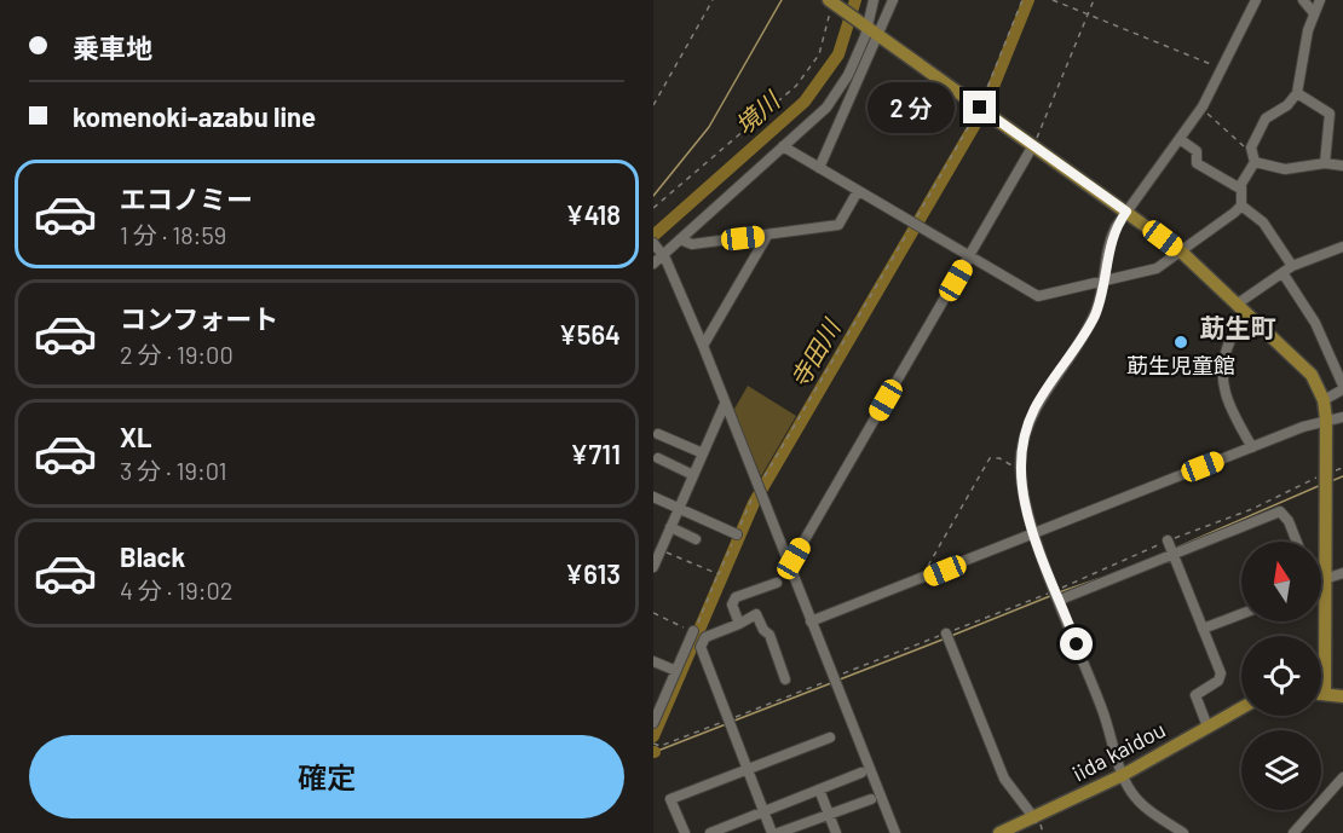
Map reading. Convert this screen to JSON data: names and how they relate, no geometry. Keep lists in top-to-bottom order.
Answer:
{
  "streets": {
    "main road": ["iida kaidou"]
  },
  "districts": ["莇生町"],
  "water": ["境川", "寺田川"],
  "places": ["莇生児童館"],
  "north": "top",
  "page": {
    "banner": ["乗車地", "komenoki-azabu line"],
    "bubble": "2 分",
    "list": [
      {
        "name": "エコノミー",
        "note": "1 分 · 18:59",
        "value": "¥418"
      },
      {
        "name": "コンフォート",
        "note": "2 分 · 19:00",
        "value": "¥564"
      },
      {
        "name": "XL",
        "note": "3 分 · 19:01",
        "value": "¥711"
      },
      {
        "name": "Black",
        "note": "4 分 · 19:02",
        "value": "¥613"
      }
    ],
    "buttons": "確定"
  }
}
